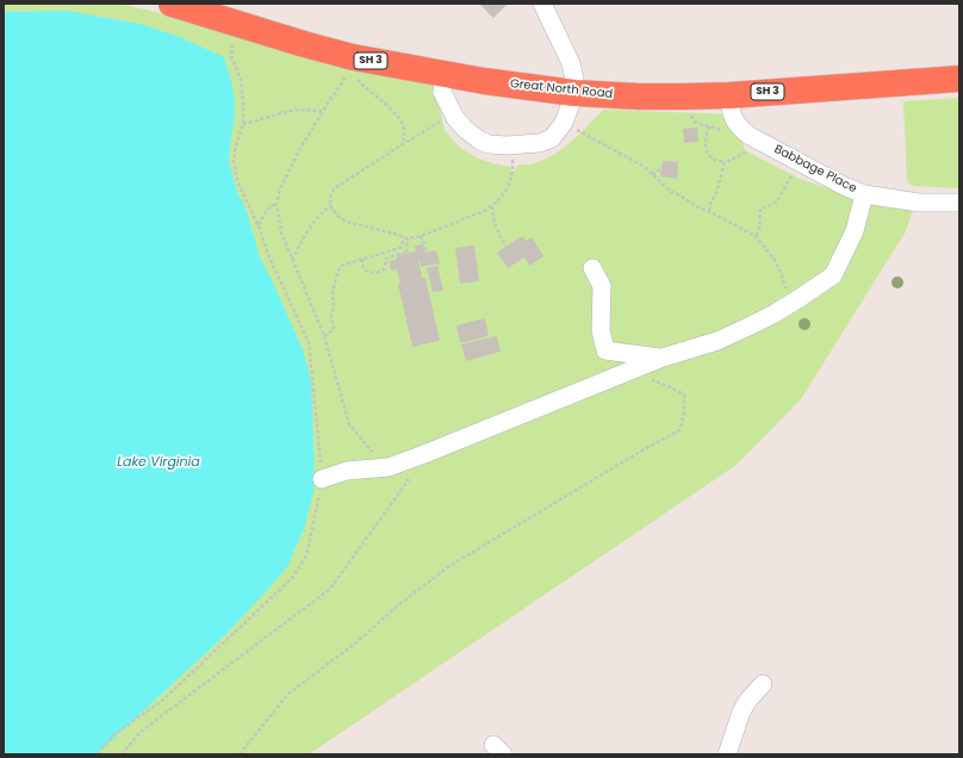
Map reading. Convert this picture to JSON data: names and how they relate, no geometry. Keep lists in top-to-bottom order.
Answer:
{
  "streets": {
    "highway": ["SH 3", "Great North Road"],
    "street": ["Babbage Place"]
  },
  "crossings": [
    ["Great North Road", "Babbage Place"]
  ],
  "water": ["Lake Virginia"]
}
